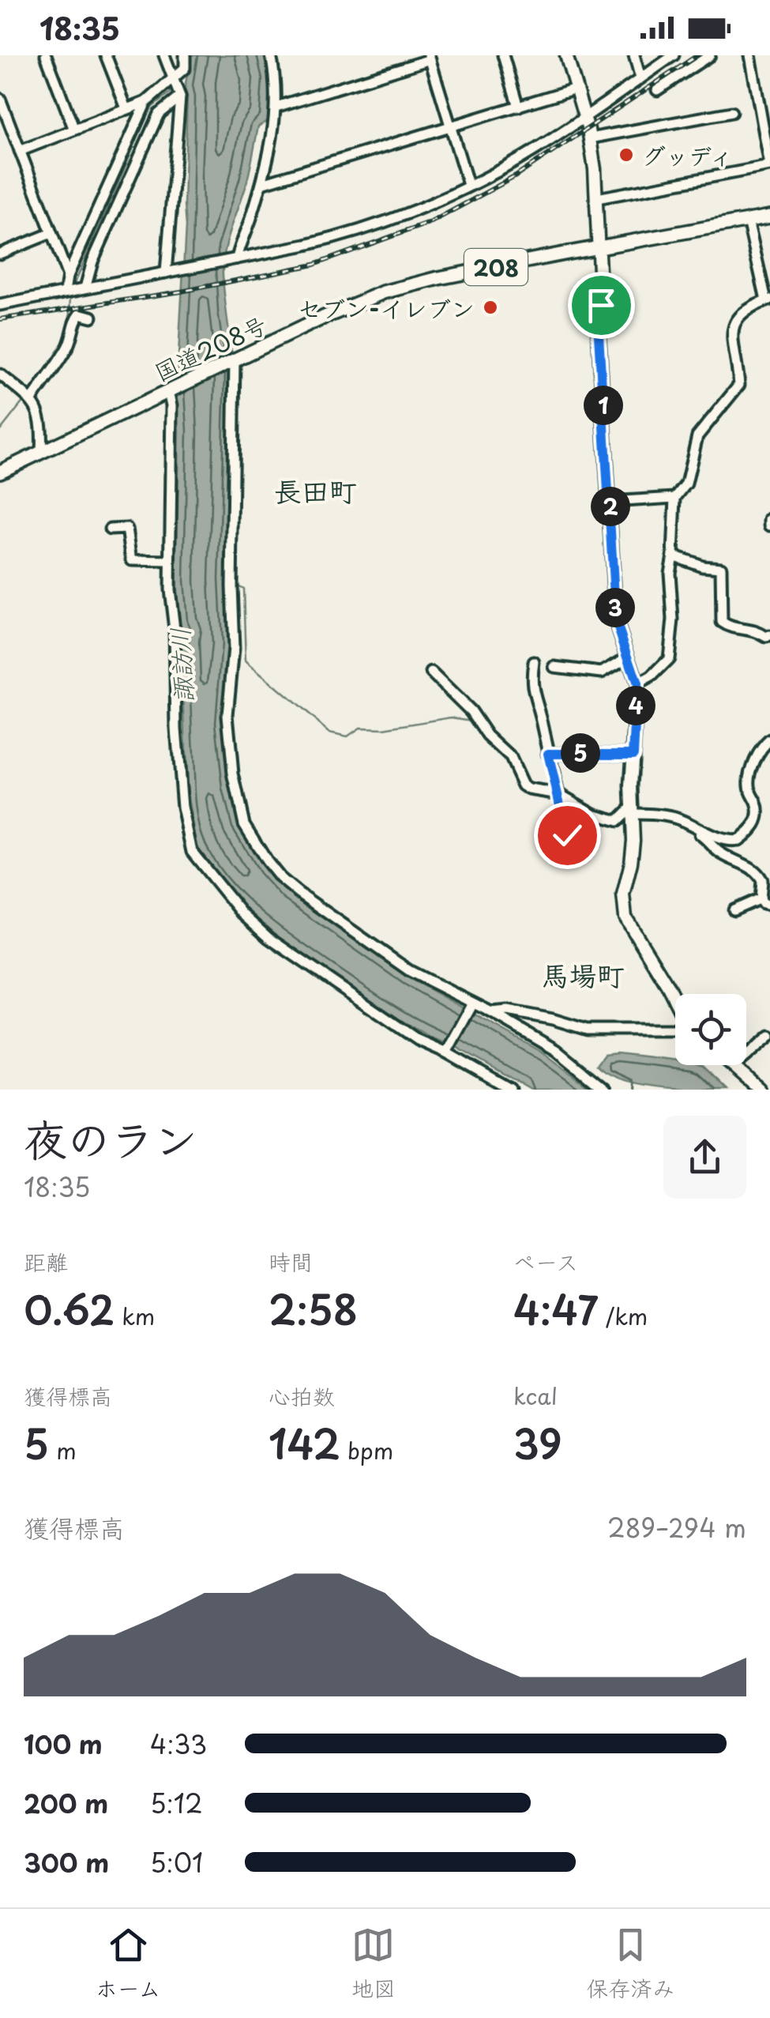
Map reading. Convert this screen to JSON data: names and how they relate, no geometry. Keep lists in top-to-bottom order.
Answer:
{
  "streets": {
    "highway": ["208", "国道208号"]
  },
  "districts": ["長田町", "馬場町"],
  "water": ["諏訪川"],
  "places": ["グッディ", "セブン-イレブン"],
  "page": {
    "status": "18:35",
    "pins": [
      "1",
      "2",
      "3",
      "4",
      "5"
    ],
    "heading": ["夜のラン", "18:35"],
    "stats": [
      ["距離", "0.62 km"],
      ["時間", "2:58"],
      ["ペース", "4:47 /km"],
      ["獲得標高", "5 m"],
      ["心拍数", "142 bpm"],
      ["kcal", "39"]
    ],
    "chart": ["獲得標高", "289–294 m"],
    "list": [
      {
        "name": "100 m",
        "note": "4:33"
      },
      {
        "name": "200 m",
        "note": "5:12"
      },
      {
        "name": "300 m",
        "note": "5:01"
      }
    ],
    "tabs": ["ホーム", "地図", "保存済み"]
  }
}
